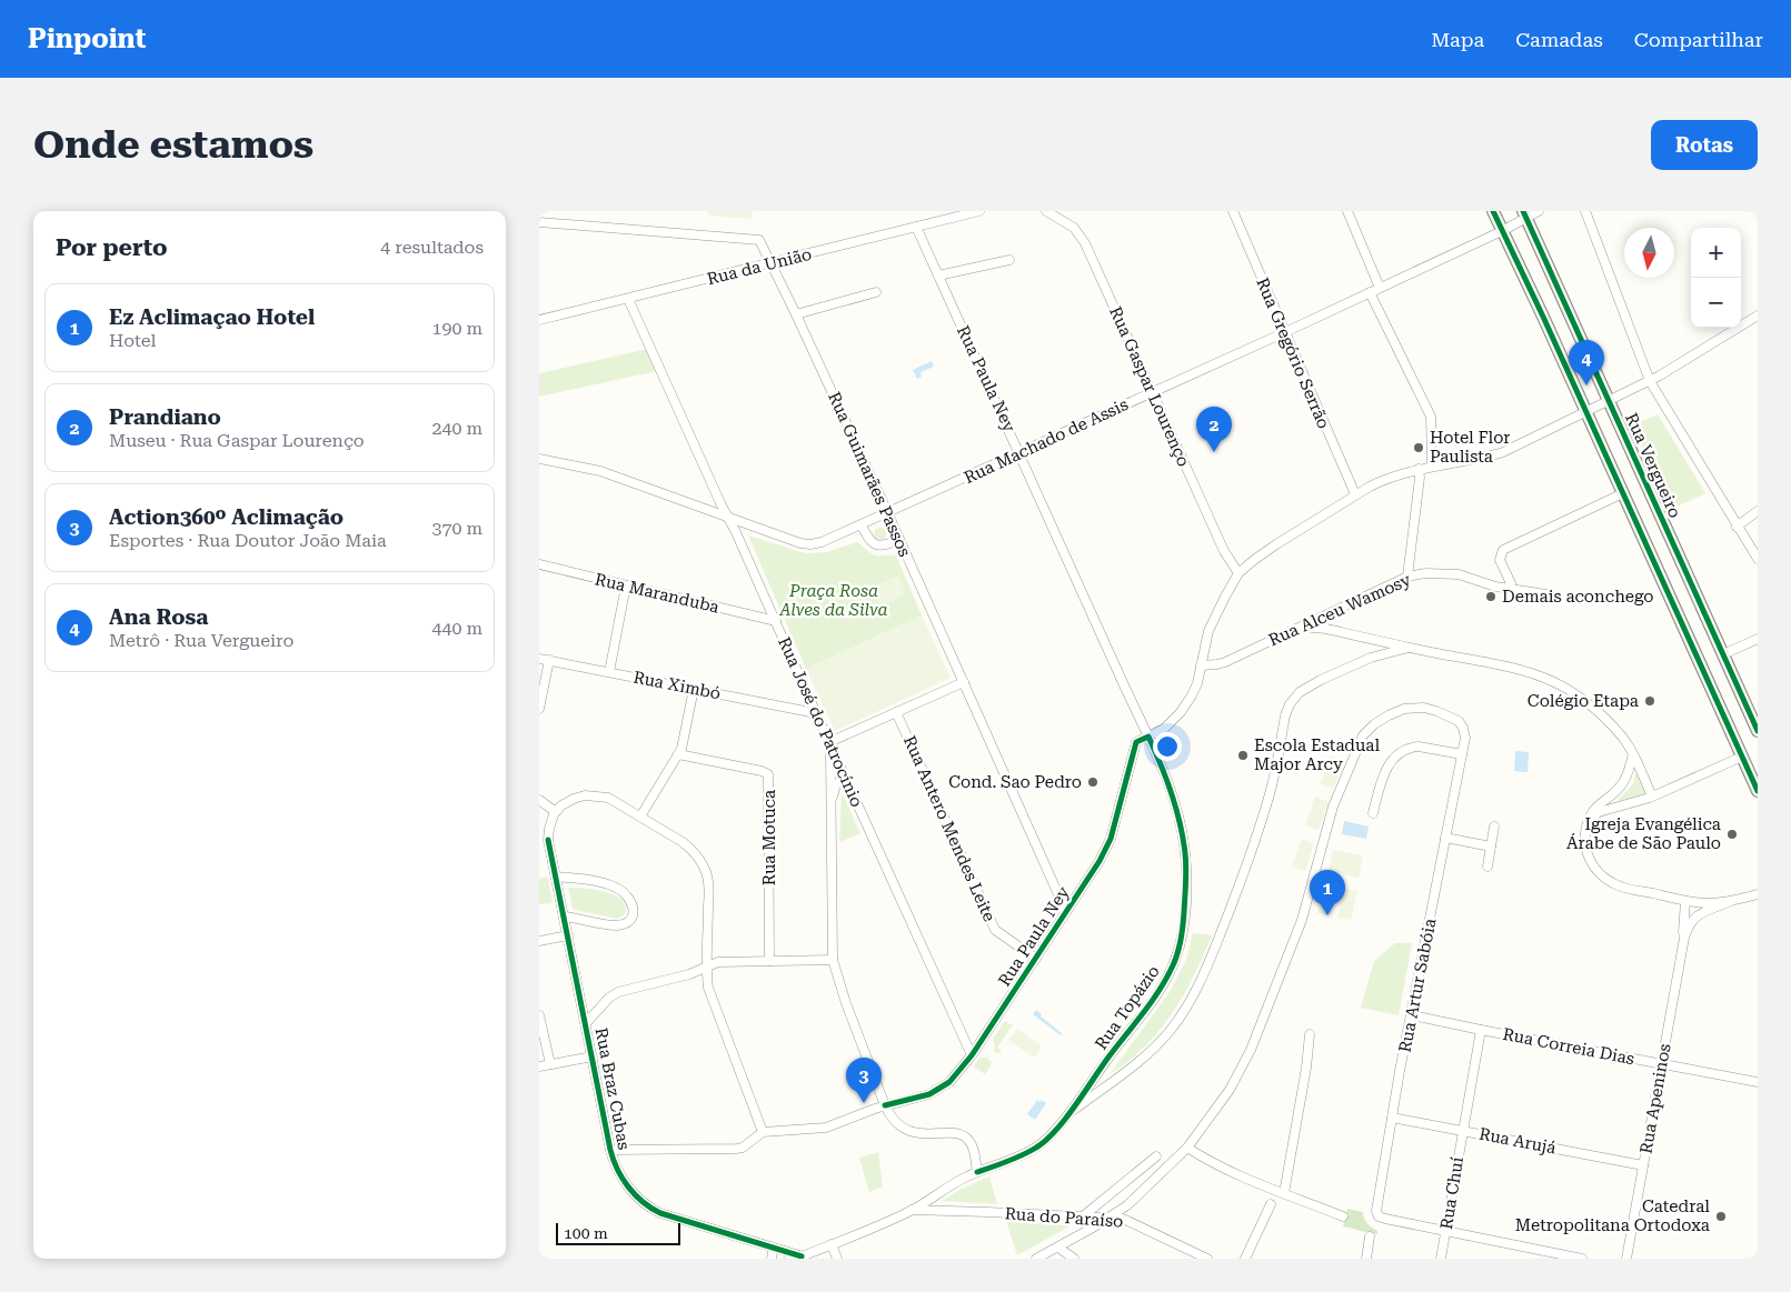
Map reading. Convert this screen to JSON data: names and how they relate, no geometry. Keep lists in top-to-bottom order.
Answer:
{
  "streets": {
    "main road": ["Rua Vergueiro"],
    "street": [
      "Rua da União",
      "Rua Gregório Serrão",
      "Rua Paula Ney",
      "Rua Gaspar Lourenço",
      "Rua Machado de Assis",
      "Rua Guimarães Passos",
      "Rua Maranduba",
      "Rua Alceu Wamosy",
      "Rua Ximbó",
      "Rua José do Patrocínio",
      "Rua Antero Mendes Leite",
      "Rua Motuca",
      "Rua Artur Sabóia",
      "Rua Topázio",
      "Rua Correia Dias",
      "Rua Braz Cubas",
      "Rua Apeninos",
      "Rua Arujá",
      "Rua Chuí",
      "Rua do Paraíso"
    ]
  },
  "crossings": [
    ["Rua da União", "Rua Paula Ney"],
    ["Rua da União", "Rua Guimarães Passos"],
    ["Rua da União", "Rua José do Patrocínio"],
    ["Rua Gregório Serrão", "Rua Machado de Assis"],
    ["Rua Paula Ney", "Rua Machado de Assis"],
    ["Rua Paula Ney", "Rua Guimarães Passos"],
    ["Rua Paula Ney", "Rua José do Patrocínio"],
    ["Rua Paula Ney", "Rua Antero Mendes Leite"],
    ["Rua Paula Ney", "Rua Topázio"],
    ["Rua Gaspar Lourenço", "Rua Machado de Assis"],
    ["Rua Machado de Assis", "Rua Vergueiro"],
    ["Rua Machado de Assis", "Rua Guimarães Passos"],
    ["Rua Machado de Assis", "Rua José do Patrocínio"],
    ["Rua Maranduba", "Rua José do Patrocínio"],
    ["Rua Ximbó", "Rua José do Patrocínio"],
    ["Rua Artur Sabóia", "Rua Correia Dias"],
    ["Rua Artur Sabóia", "Rua Arujá"],
    ["Rua Artur Sabóia", "Rua Chuí"],
    ["Rua Artur Sabóia", "Rua do Paraíso"],
    ["Rua Topázio", "Rua Braz Cubas"],
    ["Rua Topázio", "Rua do Paraíso"],
    ["Rua Correia Dias", "Rua Apeninos"],
    ["Rua Correia Dias", "Rua Chuí"],
    ["Rua Apeninos", "Rua Arujá"],
    ["Rua Arujá", "Rua Chuí"]
  ],
  "parks": ["Praça Rosa Alves da Silva"],
  "places": [
    "Hotel Flor Paulista",
    "Demais aconchego",
    "Colégio Etapa",
    "Escola Estadual Major Arcy",
    "Cond. Sao Pedro",
    "Igreja Evangélica Árabe de São Paulo",
    "Catedral Metropolitana Ortodoxa"
  ],
  "scale_bar": "100 m",
  "north": "bottom",
  "page": {
    "header": "Pinpoint",
    "nav": ["Mapa", "Camadas", "Compartilhar"],
    "buttons": "Rotas",
    "title": "Onde estamos",
    "heading": ["Por perto", "4 resultados"],
    "map_buttons": ["+", "−"],
    "list": [
      {
        "mark": "1",
        "name": "Ez Aclimaçao Hotel",
        "note": "Hotel",
        "value": "190 m"
      },
      {
        "mark": "2",
        "name": "Prandiano",
        "note": "Museu · Rua Gaspar Lourenço",
        "value": "240 m"
      },
      {
        "mark": "3",
        "name": "Action360º Aclimação",
        "note": "Esportes · Rua Doutor João Maia",
        "value": "370 m"
      },
      {
        "mark": "4",
        "name": "Ana Rosa",
        "note": "Metrô · Rua Vergueiro",
        "value": "440 m"
      }
    ],
    "pins": [
      "4",
      "2",
      "1",
      "3"
    ],
    "scale": "100 m"
  }
}
